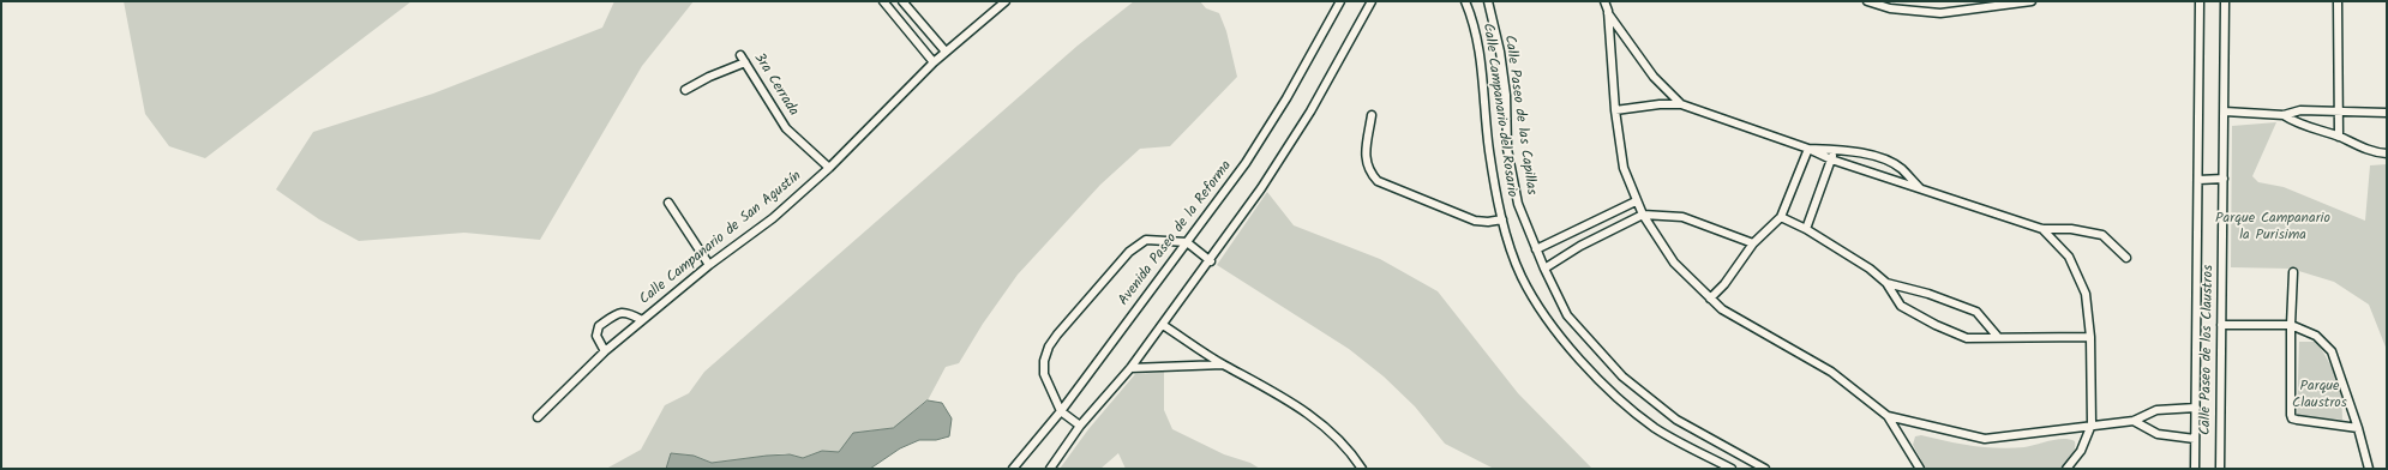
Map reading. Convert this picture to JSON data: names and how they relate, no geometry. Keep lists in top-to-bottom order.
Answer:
{
  "streets": {
    "street": [
      "3ra Cerrada",
      "Calle Campanario del Rosario",
      "Calle Paseo de las Capillas",
      "Avenida Paseo de la Reforma",
      "Calle Campanario de San Agustín",
      "Calle Paseo de los Claustros"
    ]
  },
  "crossings": [
    ["3ra Cerrada", "Calle Campanario de San Agustín"]
  ],
  "parks": ["Parque Campanario la Purisima", "Parque Claustros"]
}
